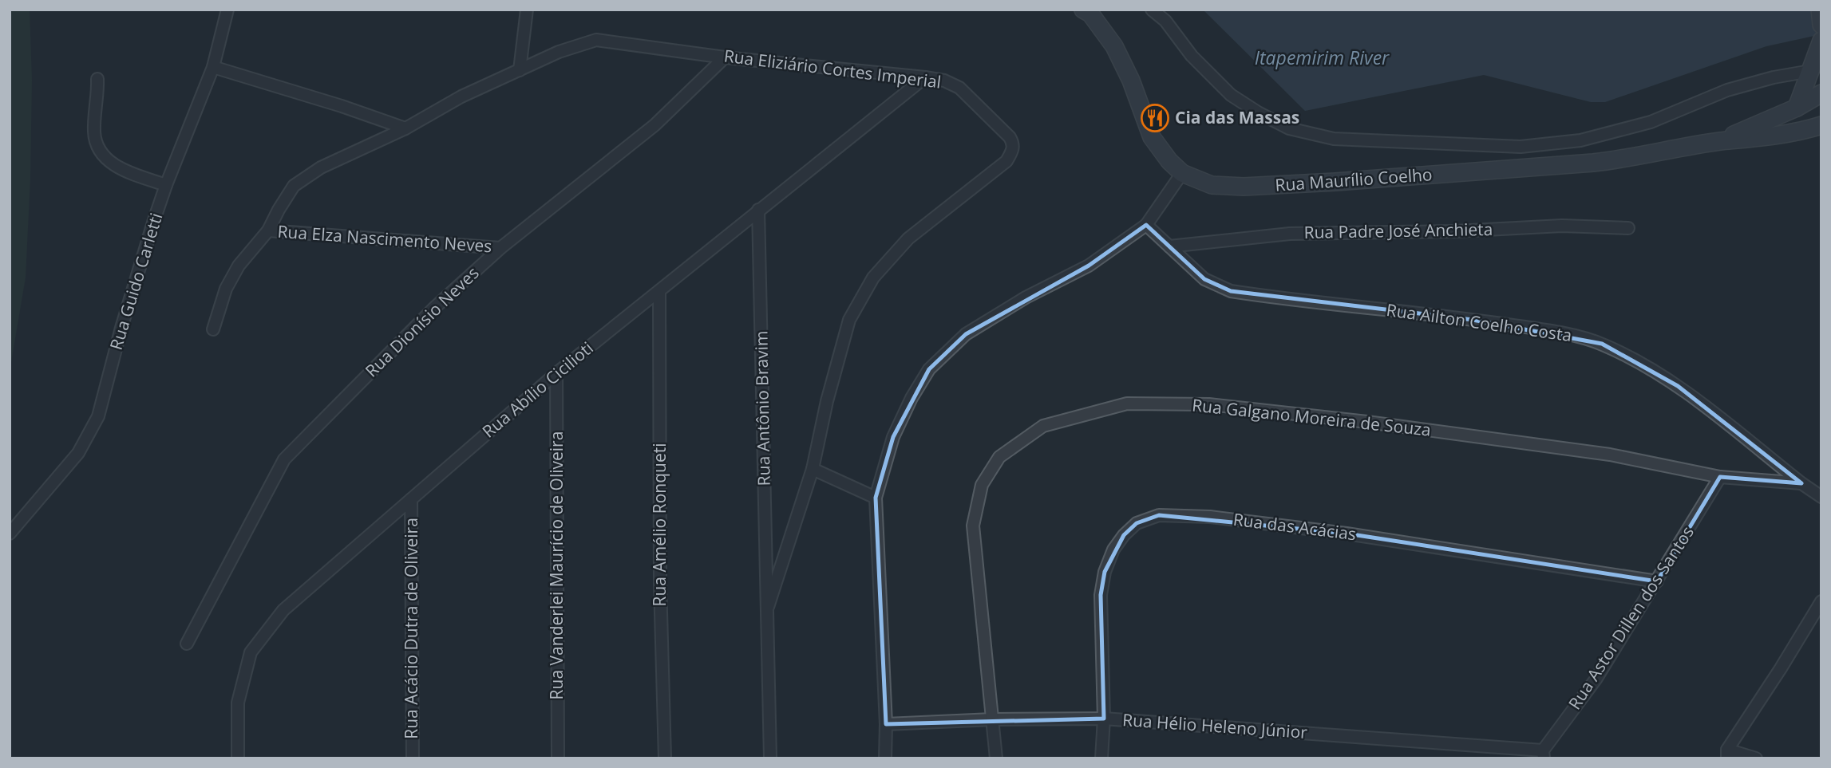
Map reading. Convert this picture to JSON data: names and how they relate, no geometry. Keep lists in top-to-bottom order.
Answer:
{
  "streets": {
    "main road": ["Rua Maurílio Coelho"],
    "street": [
      "Rua Eliziário Cortes Imperial",
      "Rua Padre José Anchieta",
      "Rua Elza Nascimento Neves",
      "Rua Guido Carletti",
      "Rua Dionísio Neves",
      "Rua Ailton Coelho Costa",
      "Rua Abílio Cicilioti",
      "Rua Antônio Bravim",
      "Rua Galgano Moreira de Souza",
      "Rua Amélio Ronqueti",
      "Rua das Acácias",
      "Rua Vanderlei Maurício de Oliveira",
      "Rua Astor Dillen dos Santos",
      "Rua Acácio Dutra de Oliveira",
      "Rua Hélio Heleno Júnior"
    ]
  },
  "crossings": [
    ["Rua Eliziário Cortes Imperial", "Rua Elza Nascimento Neves"],
    ["Rua Eliziário Cortes Imperial", "Rua Dionísio Neves"],
    ["Rua Eliziário Cortes Imperial", "Rua Abílio Cicilioti"],
    ["Rua Eliziário Cortes Imperial", "Rua Antônio Bravim"],
    ["Rua Padre José Anchieta", "Rua Ailton Coelho Costa"],
    ["Rua Elza Nascimento Neves", "Rua Dionísio Neves"],
    ["Rua Ailton Coelho Costa", "Rua Galgano Moreira de Souza"],
    ["Rua Abílio Cicilioti", "Rua Antônio Bravim"],
    ["Rua Abílio Cicilioti", "Rua Amélio Ronqueti"],
    ["Rua Abílio Cicilioti", "Rua Vanderlei Maurício de Oliveira"],
    ["Rua Abílio Cicilioti", "Rua Acácio Dutra de Oliveira"],
    ["Rua Galgano Moreira de Souza", "Rua Astor Dillen dos Santos"],
    ["Rua Galgano Moreira de Souza", "Rua Hélio Heleno Júnior"],
    ["Rua das Acácias", "Rua Astor Dillen dos Santos"],
    ["Rua das Acácias", "Rua Hélio Heleno Júnior"],
    ["Rua Astor Dillen dos Santos", "Rua Hélio Heleno Júnior"]
  ],
  "water": ["Itapemirim River"],
  "places": {
    "restaurant": ["Cia das Massas"]
  }
}
